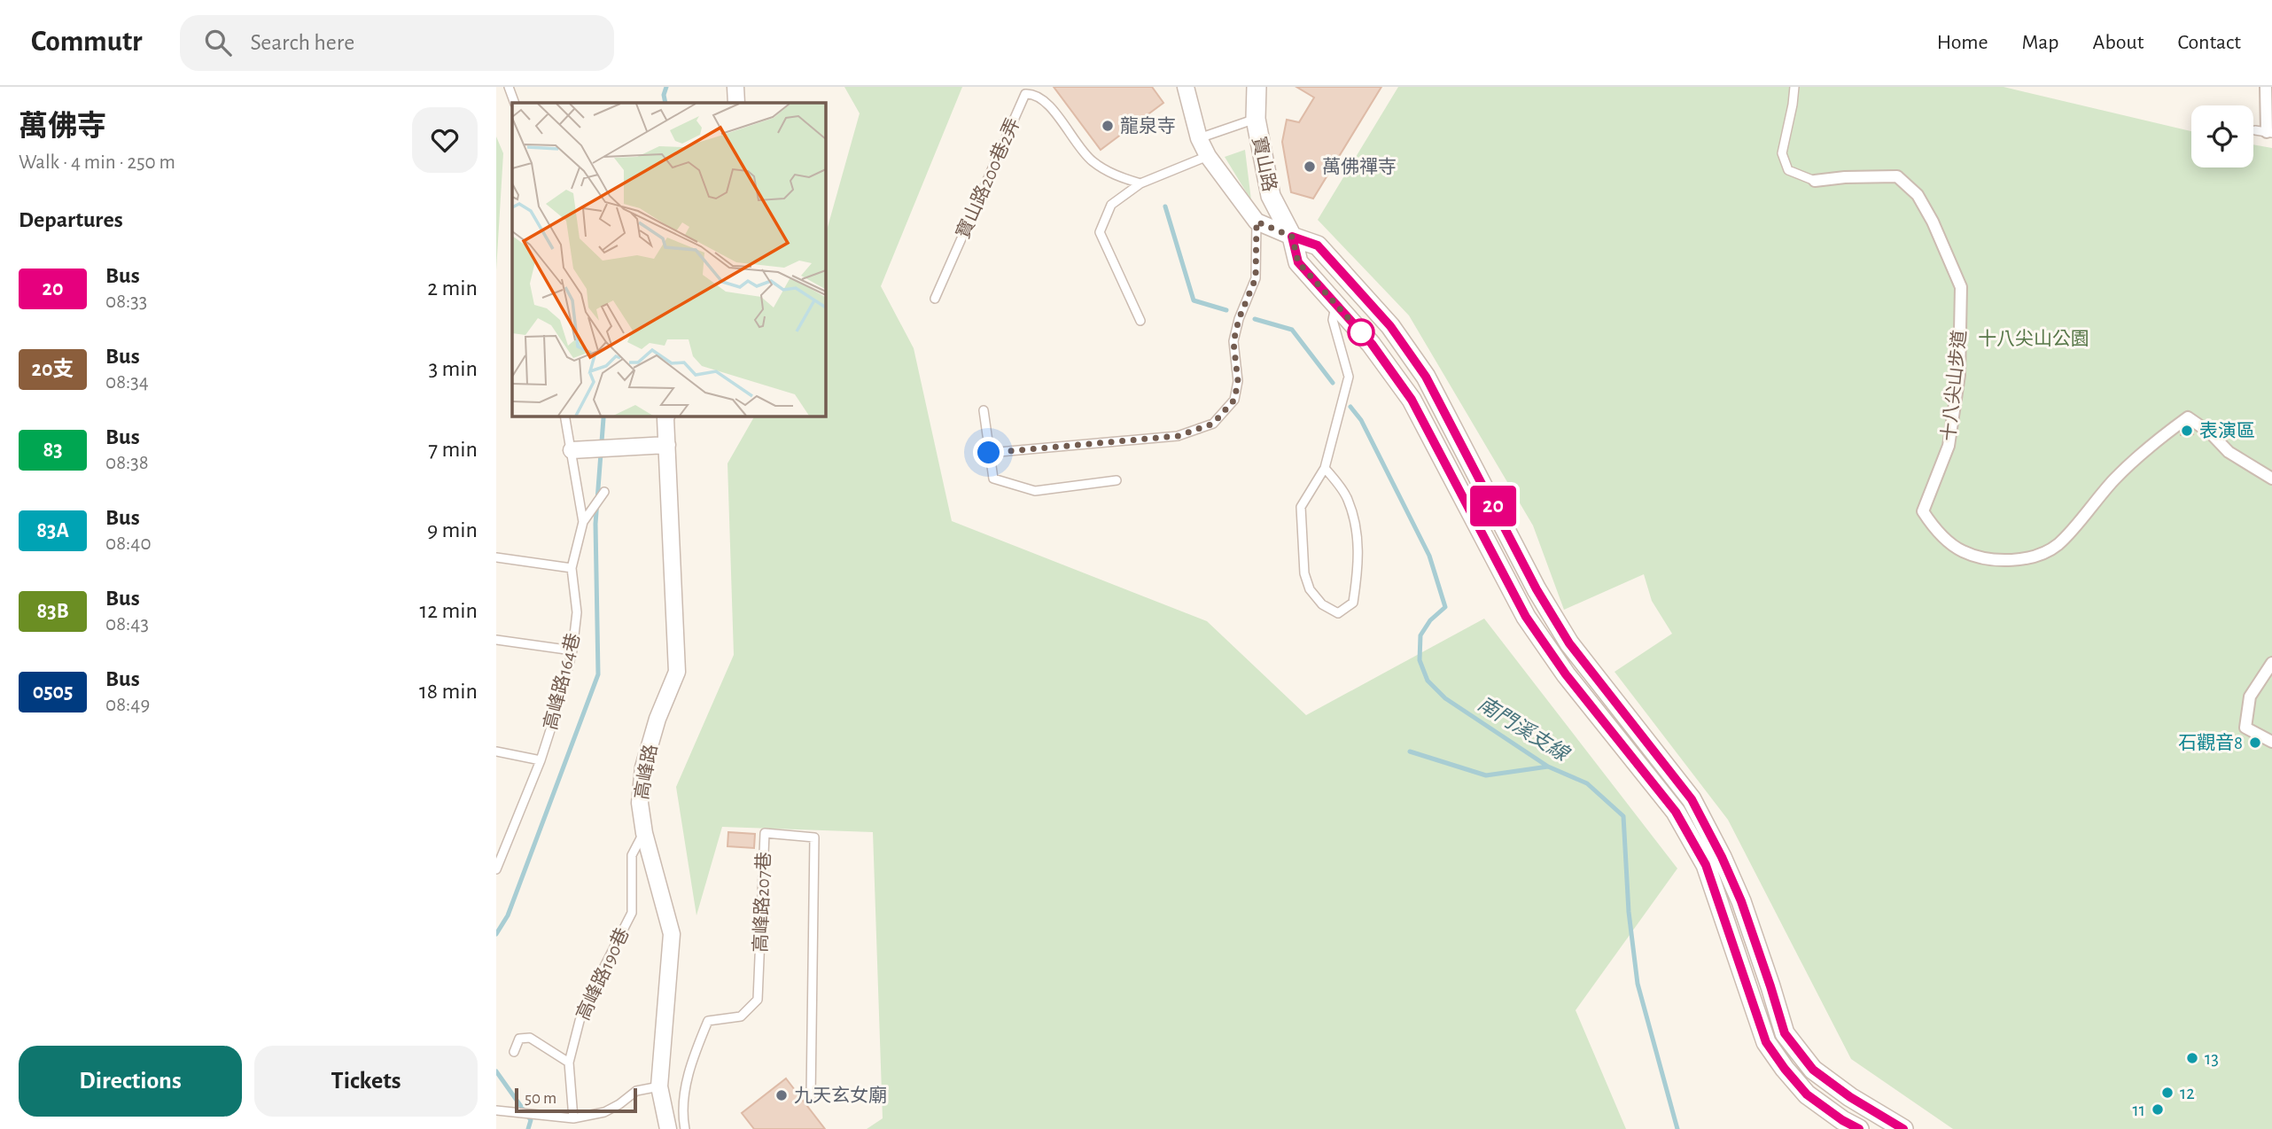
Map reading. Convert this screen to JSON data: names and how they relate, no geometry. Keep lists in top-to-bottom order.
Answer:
{
  "streets": {
    "street": ["寶山路", "十八尖山步道", "高峰路"],
    "lane": [
      "寶山路200巷2弄",
      "高峰路164巷",
      "高峰路207巷",
      "高峰路190巷"
    ]
  },
  "crossings": [
    ["高峰路", "高峰路190巷"]
  ],
  "water": ["南門溪支線"],
  "parks": ["十八尖山公園"],
  "places": [
    "龍泉寺",
    "萬佛禪寺",
    "表演區",
    "石觀音8",
    "13",
    "12",
    "九天玄女廟",
    "11"
  ],
  "lines": ["bus line 20"],
  "scale_bar": "50 m",
  "page": {
    "header": "Commutr",
    "search": "Search here",
    "nav": [
      "Home",
      "Map",
      "About",
      "Contact"
    ],
    "heading": [
      ["萬佛寺", "Walk · 4 min · 250 m"],
      "Departures"
    ],
    "on_map": "20",
    "list": [
      {
        "mark": "20",
        "name": "Bus",
        "note": "08:33",
        "value": "2 min"
      },
      {
        "mark": "20支",
        "name": "Bus",
        "note": "08:34",
        "value": "3 min"
      },
      {
        "mark": "83",
        "name": "Bus",
        "note": "08:38",
        "value": "7 min"
      },
      {
        "mark": "83A",
        "name": "Bus",
        "note": "08:40",
        "value": "9 min"
      },
      {
        "mark": "83B",
        "name": "Bus",
        "note": "08:43",
        "value": "12 min"
      },
      {
        "mark": "0505",
        "name": "Bus",
        "note": "08:49",
        "value": "18 min"
      }
    ],
    "buttons": ["Directions", "Tickets"],
    "scale": "50 m"
  }
}
